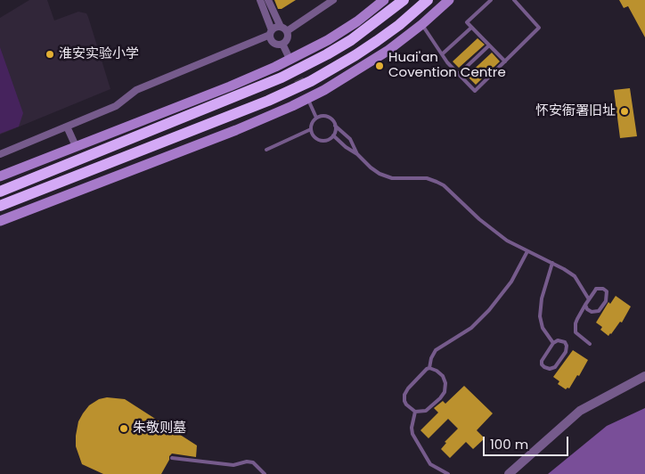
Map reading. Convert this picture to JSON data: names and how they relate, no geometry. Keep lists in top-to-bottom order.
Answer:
{
  "places": [
    "淮安实验小学",
    "Huai'an Covention Centre",
    "怀安衙署旧址",
    "朱敬则墓"
  ],
  "scale_bar": "100 m"
}
